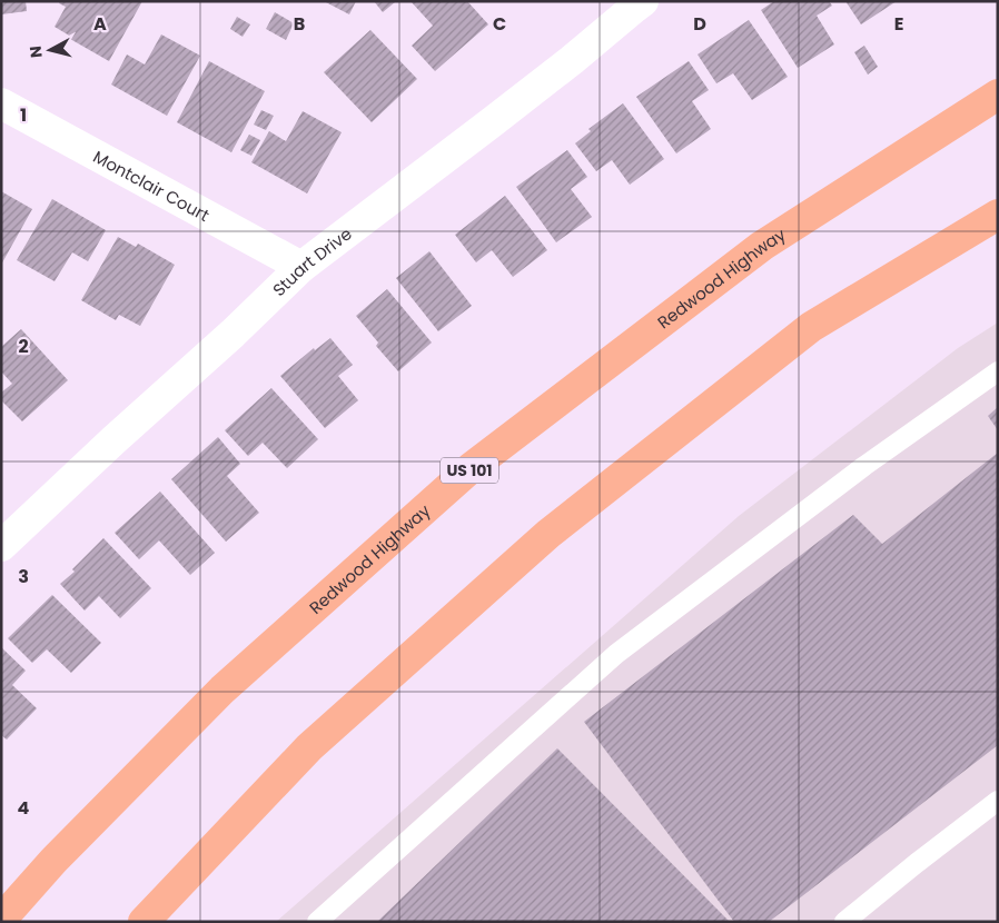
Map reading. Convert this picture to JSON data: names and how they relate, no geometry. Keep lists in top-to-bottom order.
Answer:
{
  "streets": {
    "highway": ["Redwood Highway", "US 101"],
    "street": ["Montclair Court", "Stuart Drive"]
  },
  "crossings": [
    ["Montclair Court", "Stuart Drive"]
  ],
  "north": "left",
  "grid": {
    "columns": [
      "A",
      "B",
      "C",
      "D",
      "E"
    ],
    "rows": [
      "1",
      "2",
      "3",
      "4"
    ]
  }
}
